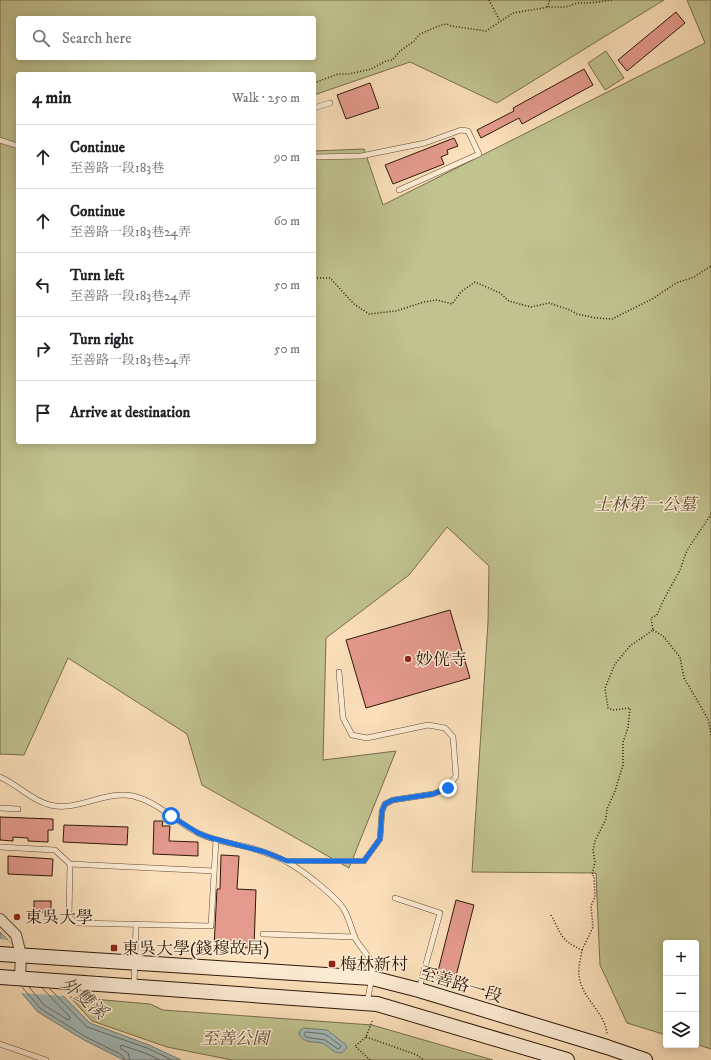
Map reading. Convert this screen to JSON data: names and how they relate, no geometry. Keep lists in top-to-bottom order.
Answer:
{
  "streets": {
    "main road": ["至善路一段"]
  },
  "water": ["外雙溪"],
  "parks": ["士林第一公墓", "至善公園"],
  "places": {
    "other": ["妙侊寺", "東吳大學"],
    "transit": ["東吳大學(錢穆故居)", "梅林新村"]
  },
  "page": {
    "search": "Search here",
    "heading": ["4 min", "Walk · 250 m"],
    "list": [
      ["Continue", "至善路一段183巷", "90 m"],
      ["Continue", "至善路一段183巷24弄", "60 m"],
      ["Turn left", "至善路一段183巷24弄", "50 m"],
      ["Turn right", "至善路一段183巷24弄", "50 m"],
      "Arrive at destination"
    ],
    "map_buttons": ["+", "−"]
  }
}
